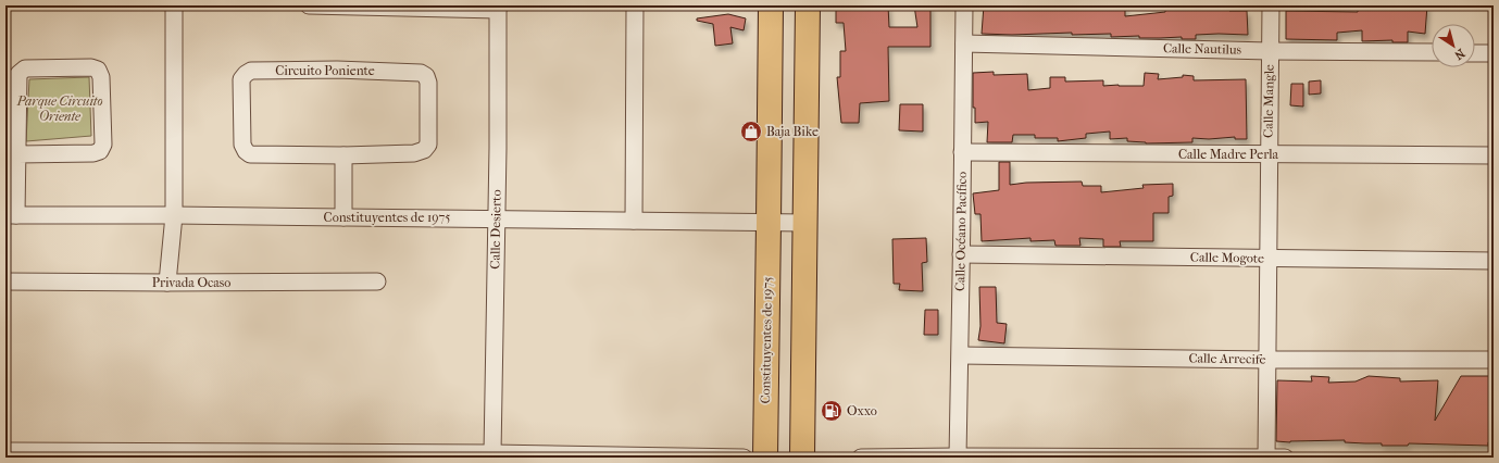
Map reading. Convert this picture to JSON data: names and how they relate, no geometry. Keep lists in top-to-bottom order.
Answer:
{
  "streets": {
    "main road": ["Constituyentes de 1975"],
    "street": [
      "Calle Nautilus",
      "Circuito Poniente",
      "Calle Mangle",
      "Calle Madre Perla",
      "Calle Desierto",
      "Calle Océano Pacífico",
      "Calle Mogote",
      "Privada Ocaso",
      "Calle Arrecife"
    ]
  },
  "crossings": [
    ["Calle Nautilus", "Calle Mangle"],
    ["Calle Nautilus", "Calle Océano Pacífico"],
    ["Calle Mangle", "Calle Madre Perla"],
    ["Calle Mangle", "Calle Mogote"],
    ["Calle Mangle", "Calle Arrecife"],
    ["Calle Madre Perla", "Calle Océano Pacífico"],
    ["Constituyentes de 1975", "Calle Desierto"],
    ["Calle Océano Pacífico", "Calle Mogote"],
    ["Calle Océano Pacífico", "Calle Arrecife"]
  ],
  "parks": ["Parque Circuito Oriente"],
  "places": {
    "shop": ["Baja Bike"],
    "fuel station": ["Oxxo"]
  },
  "north": "bottom right"
}
